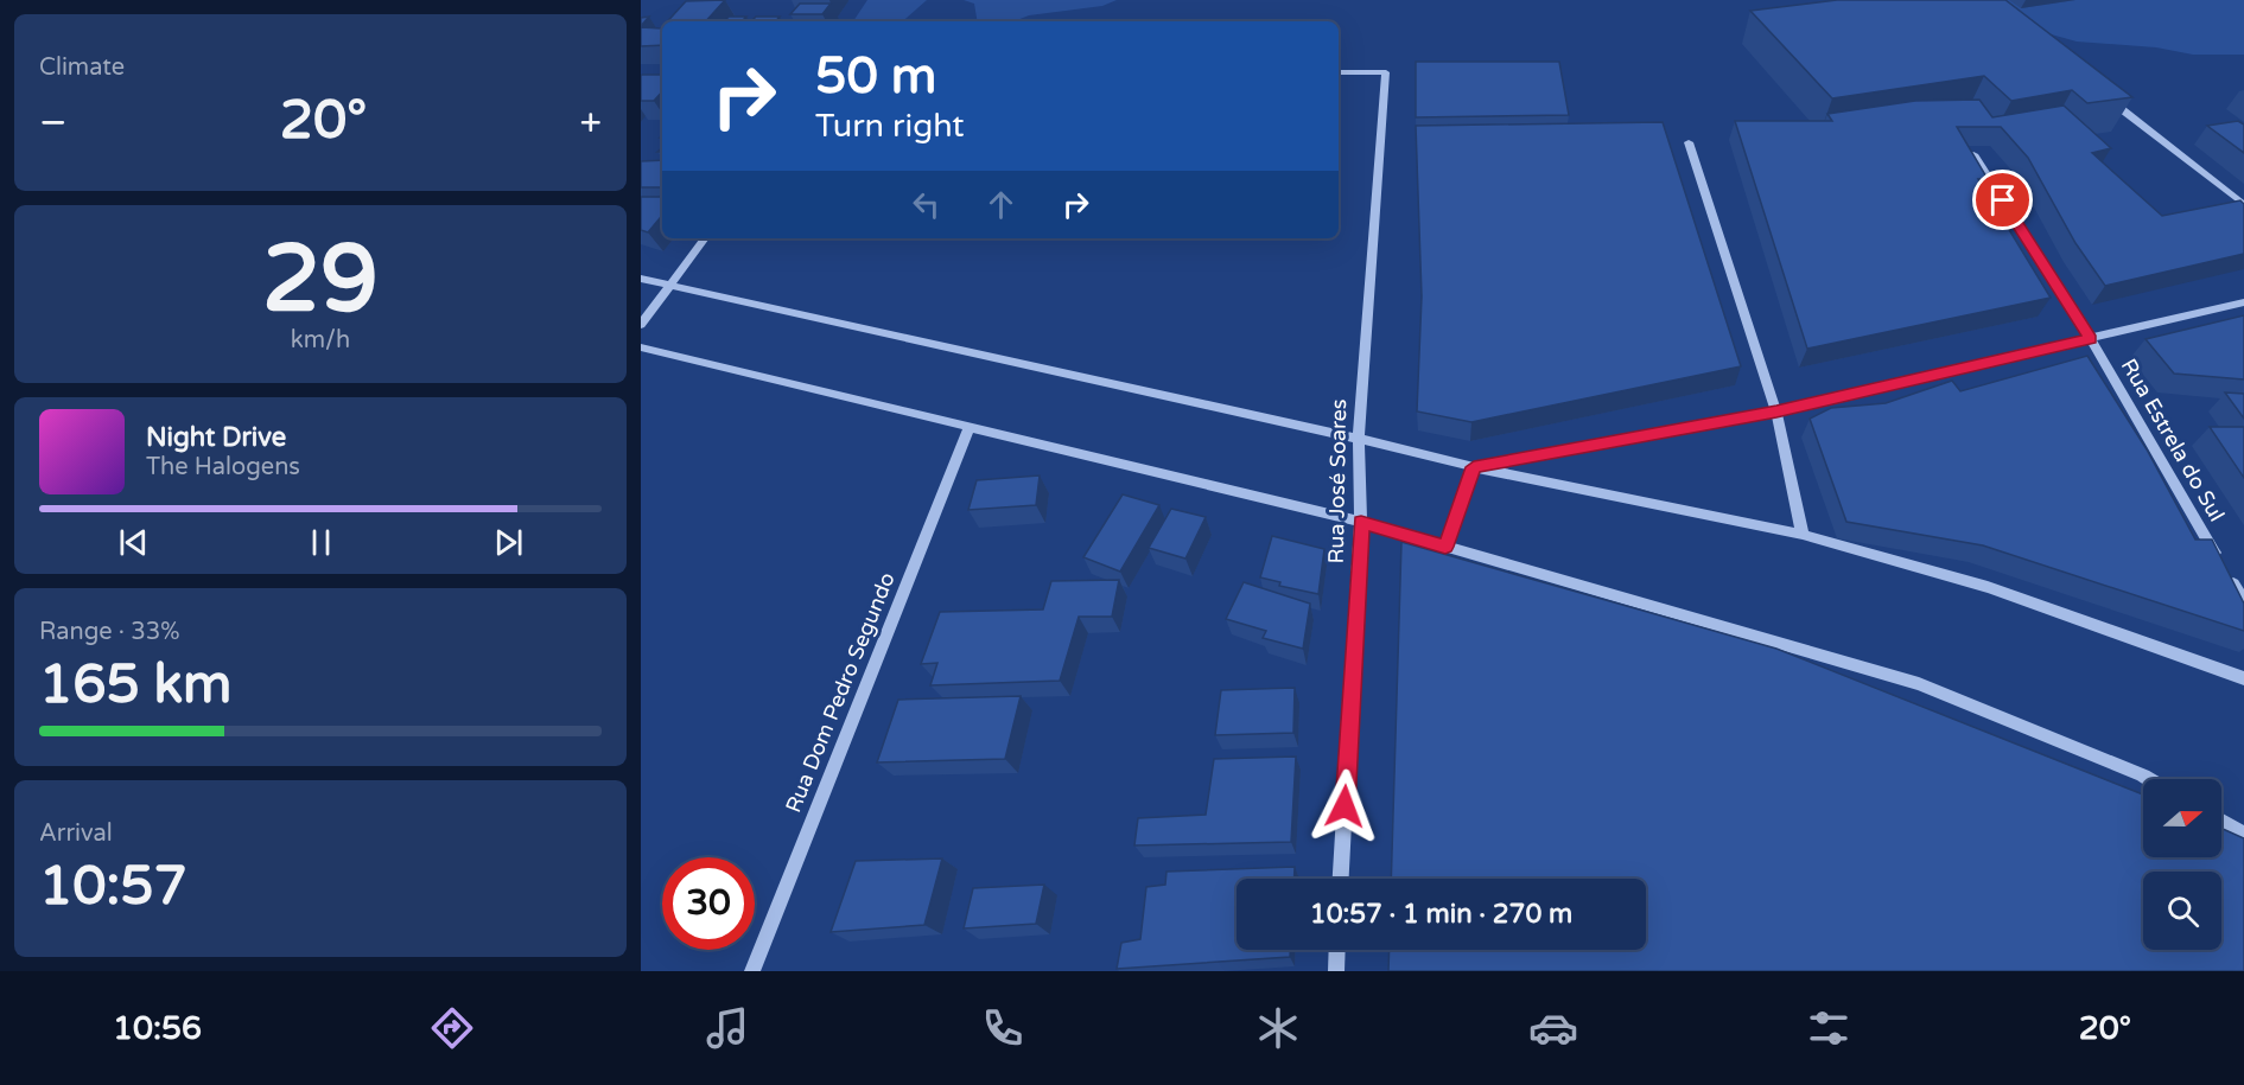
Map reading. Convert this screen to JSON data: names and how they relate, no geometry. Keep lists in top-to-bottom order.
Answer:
{
  "streets": {
    "street": ["Rua Estrela do Sul", "Rua José Soares", "Rua Dom Pedro Segundo"]
  },
  "north": "right",
  "page": {
    "tile": [
      "Climate",
      ["29", "km/h"],
      ["Range · 33%", "165 km"],
      ["Arrival", "10:57"]
    ],
    "turn": ["50 m", "Turn right"],
    "heat": ["−", "20°", "+"],
    "song": ["Night Drive", "The Halogens"],
    "limit": "30",
    "trip": "10:57 · 1 min · 270 m",
    "tabs": ["10:56", "20°"]
  }
}
